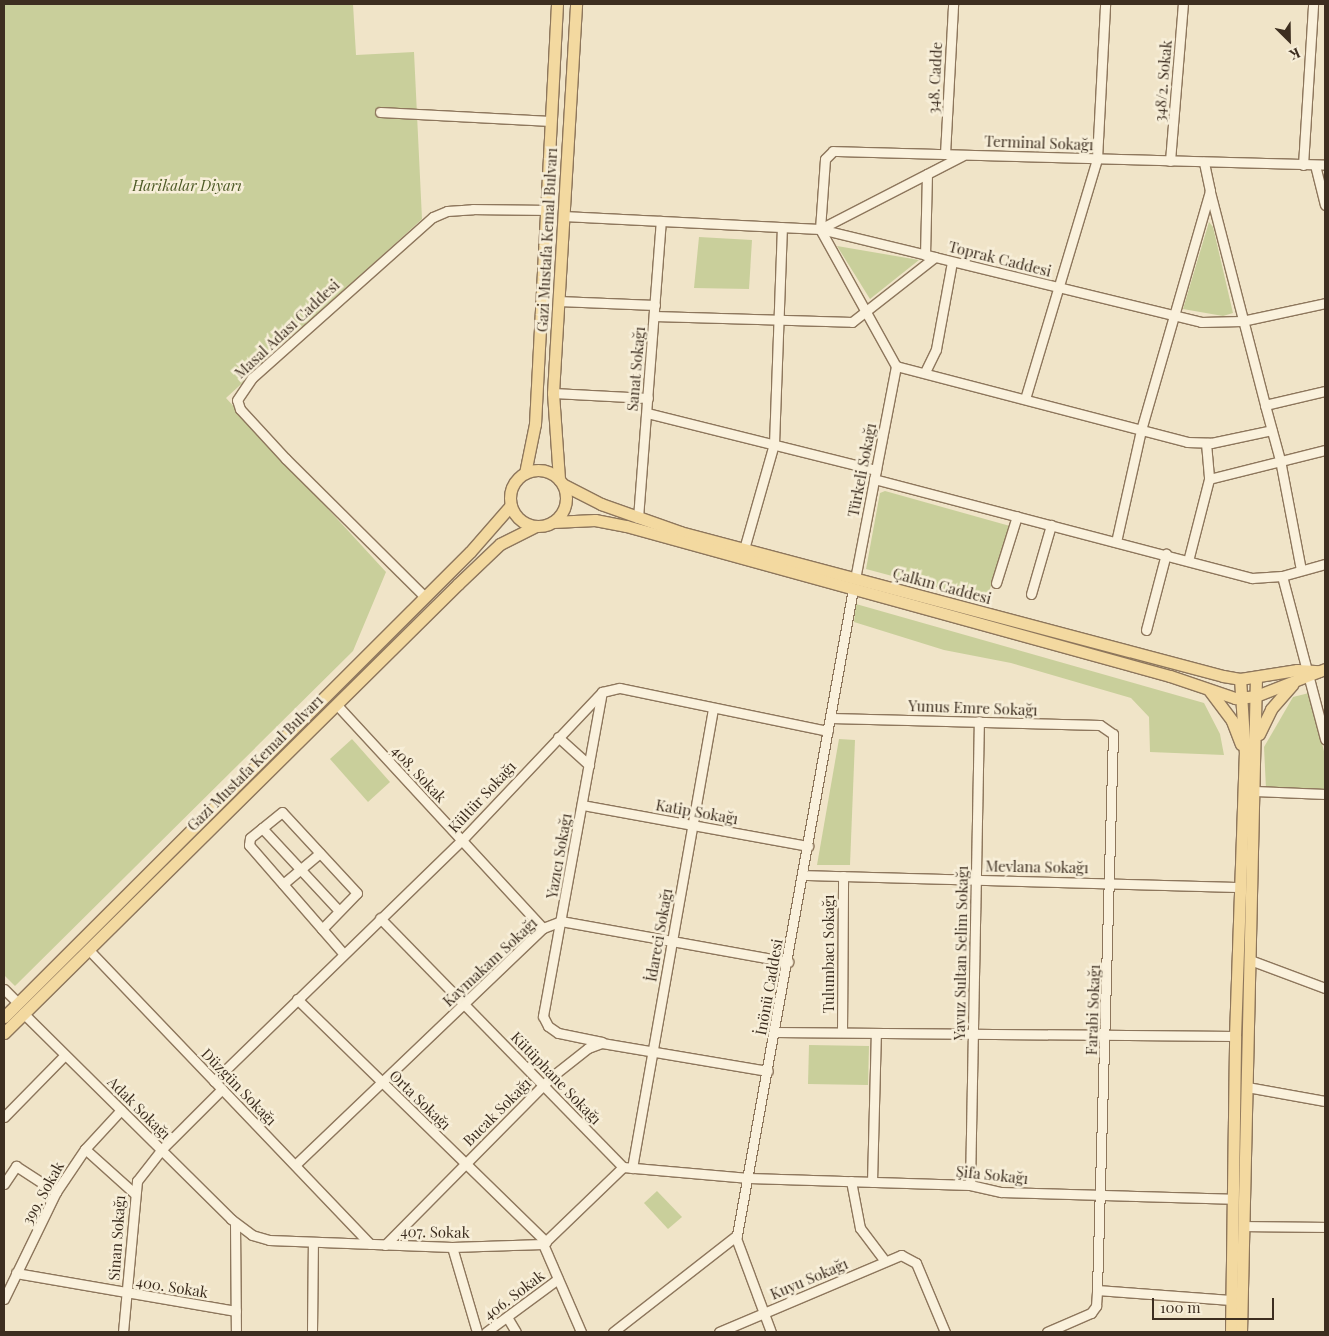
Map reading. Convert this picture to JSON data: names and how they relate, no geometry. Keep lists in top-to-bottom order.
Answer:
{
  "streets": {
    "main road": ["Gazi Mustafa Kemal Bulvarı", "Çalkın Caddesi"],
    "street": [
      "348. Cadde",
      "348/2. Sokak",
      "Terminal Sokağı",
      "Toprak Caddesi",
      "Masal Adası Caddesi",
      "Sanat Sokağı",
      "Türkeli Sokağı",
      "Yunus Emre Sokağı",
      "408. Sokak",
      "Kültür Sokağı",
      "Katip Sokağı",
      "Yazıcı Sokağı",
      "Mevlana Sokağı",
      "İdareci Sokağı",
      "Yavuz Sultan Selim Sokağı",
      "Tulumbacı Sokağı",
      "Kaymakam Sokağı",
      "İnönü Caddesi",
      "Farabi Sokağı",
      "Kütüphane Sokağı",
      "Düzgün Sokağı",
      "Orta Sokağı",
      "Adak Sokağı",
      "Bucak Sokağı",
      "Şifa Sokağı",
      "399. Sokak",
      "407. Sokak",
      "Sinan Sokağı",
      "Kuyu Sokağı",
      "400. Sokak",
      "406. Sokak"
    ]
  },
  "crossings": [
    ["348. Cadde", "Terminal Sokağı"],
    ["348/2. Sokak", "Terminal Sokağı"],
    ["Gazi Mustafa Kemal Bulvarı", "Masal Adası Caddesi"],
    ["Gazi Mustafa Kemal Bulvarı", "Çalkın Caddesi"],
    ["Gazi Mustafa Kemal Bulvarı", "408. Sokak"],
    ["Gazi Mustafa Kemal Bulvarı", "Düzgün Sokağı"],
    ["Gazi Mustafa Kemal Bulvarı", "Adak Sokağı"],
    ["Toprak Caddesi", "Sanat Sokağı"],
    ["Sanat Sokağı", "Çalkın Caddesi"],
    ["Türkeli Sokağı", "Çalkın Caddesi"],
    ["Türkeli Sokağı", "İnönü Caddesi"],
    ["Çalkın Caddesi", "İnönü Caddesi"],
    ["Yunus Emre Sokağı", "Yavuz Sultan Selim Sokağı"],
    ["Yunus Emre Sokağı", "İnönü Caddesi"],
    ["Yunus Emre Sokağı", "Farabi Sokağı"],
    ["408. Sokak", "Kültür Sokağı"],
    ["408. Sokak", "Kaymakam Sokağı"],
    ["Kültür Sokağı", "Yazıcı Sokağı"],
    ["Kültür Sokağı", "Kütüphane Sokağı"],
    ["Kültür Sokağı", "Düzgün Sokağı"],
    ["Kültür Sokağı", "Orta Sokağı"],
    ["Katip Sokağı", "Yazıcı Sokağı"],
    ["Katip Sokağı", "İdareci Sokağı"],
    ["Katip Sokağı", "İnönü Caddesi"],
    ["Yazıcı Sokağı", "Kaymakam Sokağı"],
    ["Yazıcı Sokağı", "Bucak Sokağı"],
    ["Mevlana Sokağı", "Yavuz Sultan Selim Sokağı"],
    ["Mevlana Sokağı", "Tulumbacı Sokağı"],
    ["Mevlana Sokağı", "İnönü Caddesi"],
    ["Mevlana Sokağı", "Farabi Sokağı"],
    ["İdareci Sokağı", "Kaymakam Sokağı"],
    ["İdareci Sokağı", "Kütüphane Sokağı"],
    ["Yavuz Sultan Selim Sokağı", "Şifa Sokağı"],
    ["Kaymakam Sokağı", "İnönü Caddesi"],
    ["Kaymakam Sokağı", "Kütüphane Sokağı"],
    ["Kaymakam Sokağı", "Düzgün Sokağı"],
    ["Kaymakam Sokağı", "Orta Sokağı"],
    ["İnönü Caddesi", "Şifa Sokağı"],
    ["Farabi Sokağı", "Şifa Sokağı"],
    ["Kütüphane Sokağı", "Bucak Sokağı"],
    ["Düzgün Sokağı", "407. Sokak"],
    ["Düzgün Sokağı", "Sinan Sokağı"],
    ["Orta Sokağı", "Bucak Sokağı"],
    ["Orta Sokağı", "407. Sokak"],
    ["Adak Sokağı", "399. Sokak"],
    ["Adak Sokağı", "407. Sokak"],
    ["Adak Sokağı", "Sinan Sokağı"],
    ["Bucak Sokağı", "407. Sokak"],
    ["399. Sokak", "400. Sokak"],
    ["Sinan Sokağı", "400. Sokak"]
  ],
  "parks": ["Harikalar Diyarı"],
  "scale_bar": "100 m",
  "north": "bottom right"
}
